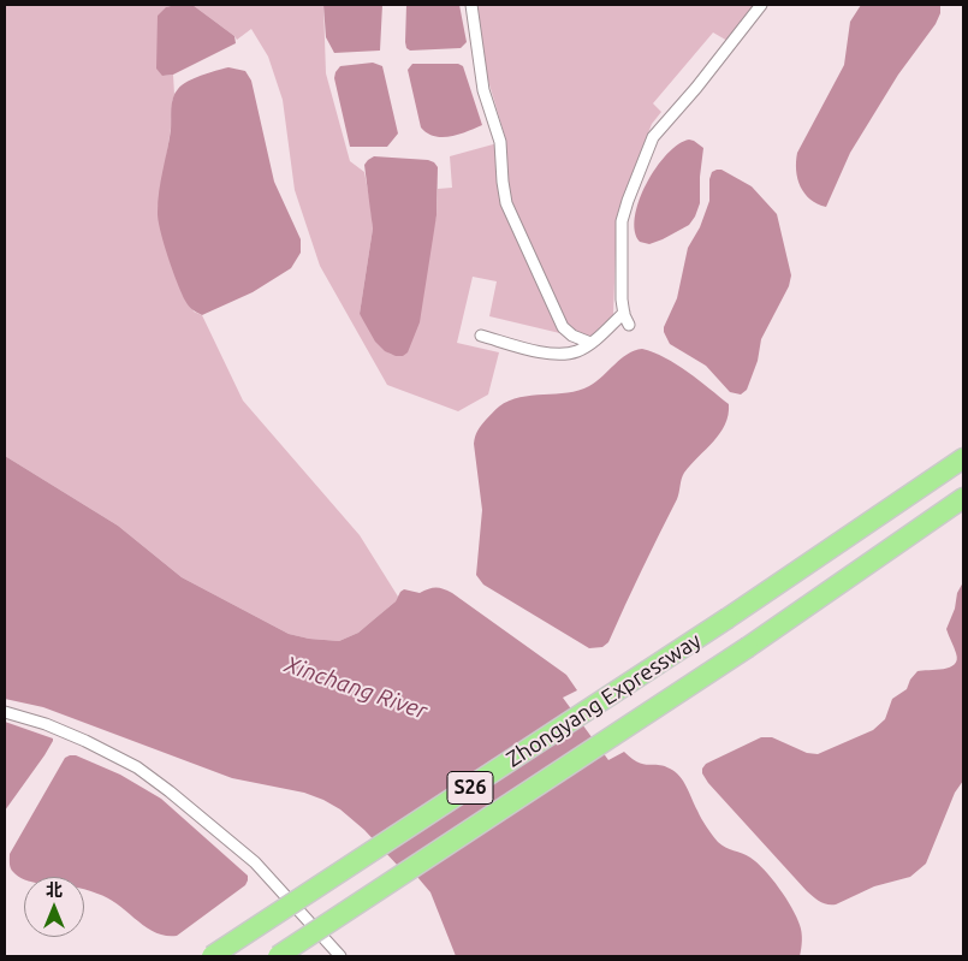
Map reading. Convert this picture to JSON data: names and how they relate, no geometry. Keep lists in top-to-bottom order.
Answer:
{
  "streets": {
    "highway": ["Zhongyang Expressway", "S26"]
  },
  "water": ["Xinchang River"],
  "north": "top"
}
